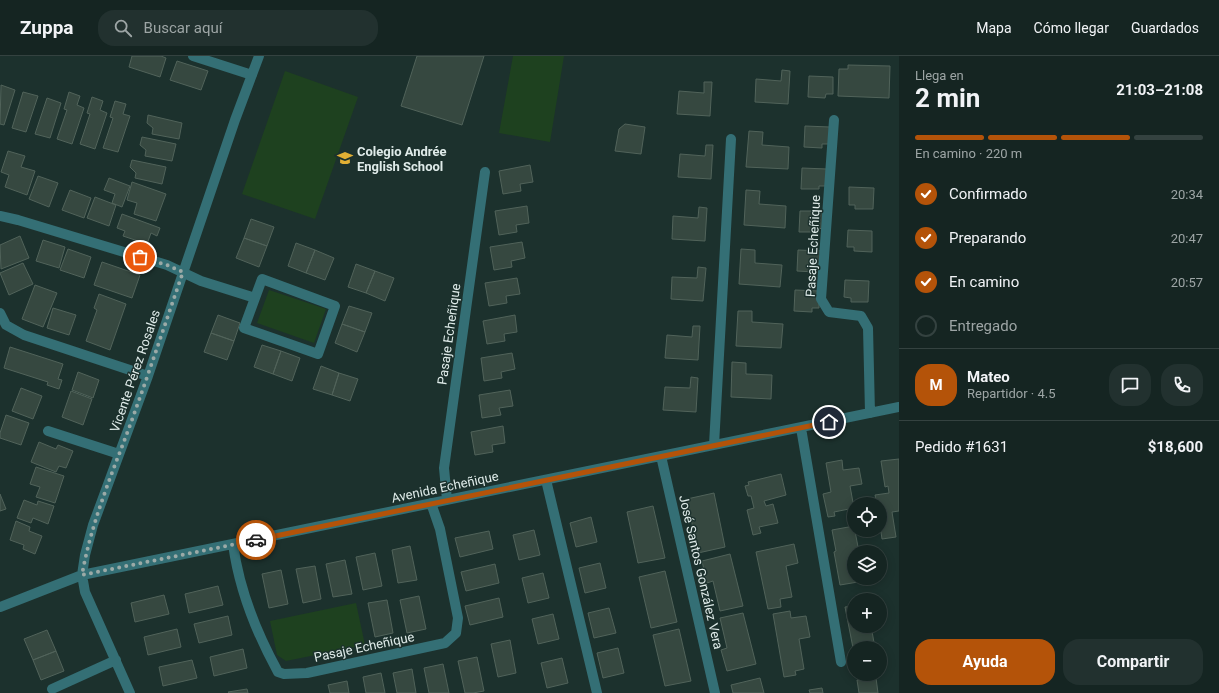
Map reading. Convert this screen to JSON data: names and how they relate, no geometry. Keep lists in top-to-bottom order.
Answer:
{
  "streets": {
    "street": [
      "Pasaje Echeñique",
      "Vicente Pérez Rosales",
      "Avenida Echeñique",
      "José Santos González Vera"
    ]
  },
  "crossings": [
    ["Pasaje Echeñique", "Avenida Echeñique"],
    ["Vicente Pérez Rosales", "Avenida Echeñique"],
    ["Avenida Echeñique", "José Santos González Vera"]
  ],
  "places": {
    "school or university": ["Colegio Andrée English School"]
  },
  "page": {
    "header": "Zuppa",
    "search": "Buscar aquí",
    "nav": ["Mapa", "Cómo llegar", "Guardados"],
    "heading": ["2 min", "Llega en", "21:03–21:08"],
    "panel": [
      "Mateo",
      "Repartidor · 4.5",
      "Pedido #1631",
      "$18,600"
    ],
    "bar": "En camino · 220 m",
    "list": [
      ["Confirmado", "20:34"],
      ["Preparando", "20:47"],
      ["En camino", "20:57"],
      "Entregado"
    ],
    "round": "M",
    "map_buttons": ["+", "−"],
    "buttons": ["Ayuda", "Compartir"]
  }
}
